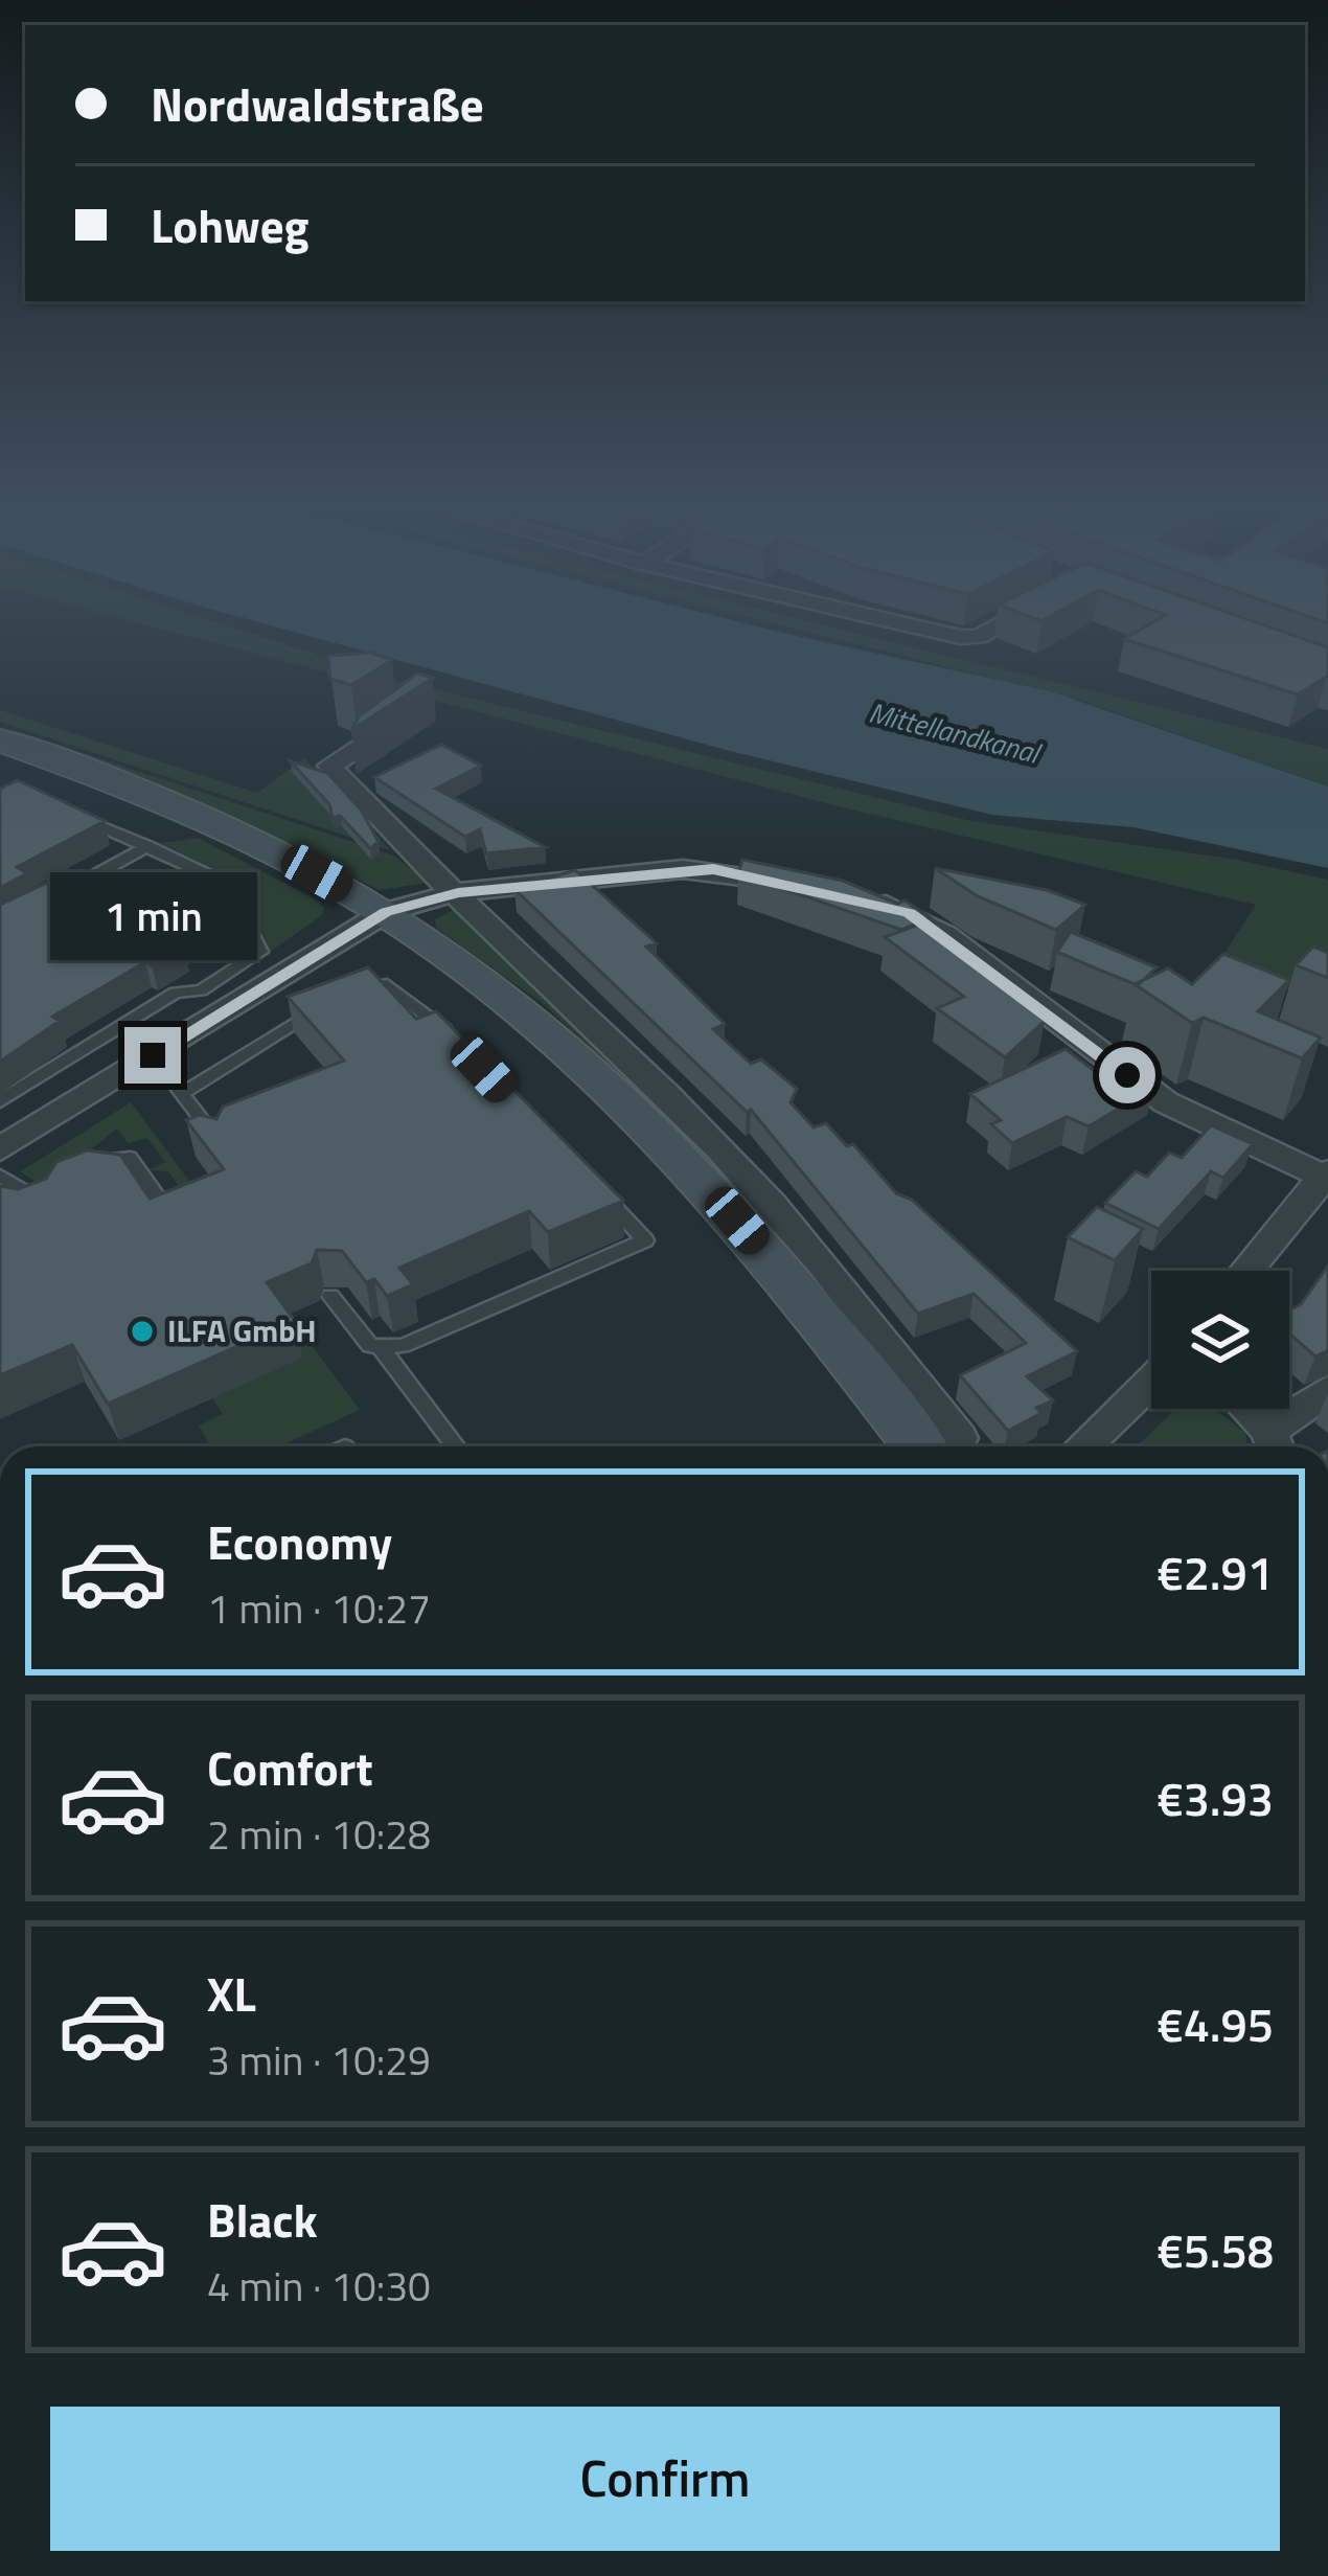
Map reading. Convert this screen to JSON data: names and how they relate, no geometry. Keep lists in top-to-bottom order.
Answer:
{
  "water": ["Mittellandkanal"],
  "places": ["ILFA GmbH"],
  "page": {
    "banner": ["Nordwaldstraße", "Lohweg"],
    "bubble": "1 min",
    "list": [
      {
        "name": "Economy",
        "note": "1 min · 10:27",
        "value": "€2.91"
      },
      {
        "name": "Comfort",
        "note": "2 min · 10:28",
        "value": "€3.93"
      },
      {
        "name": "XL",
        "note": "3 min · 10:29",
        "value": "€4.95"
      },
      {
        "name": "Black",
        "note": "4 min · 10:30",
        "value": "€5.58"
      }
    ],
    "buttons": "Confirm"
  }
}
